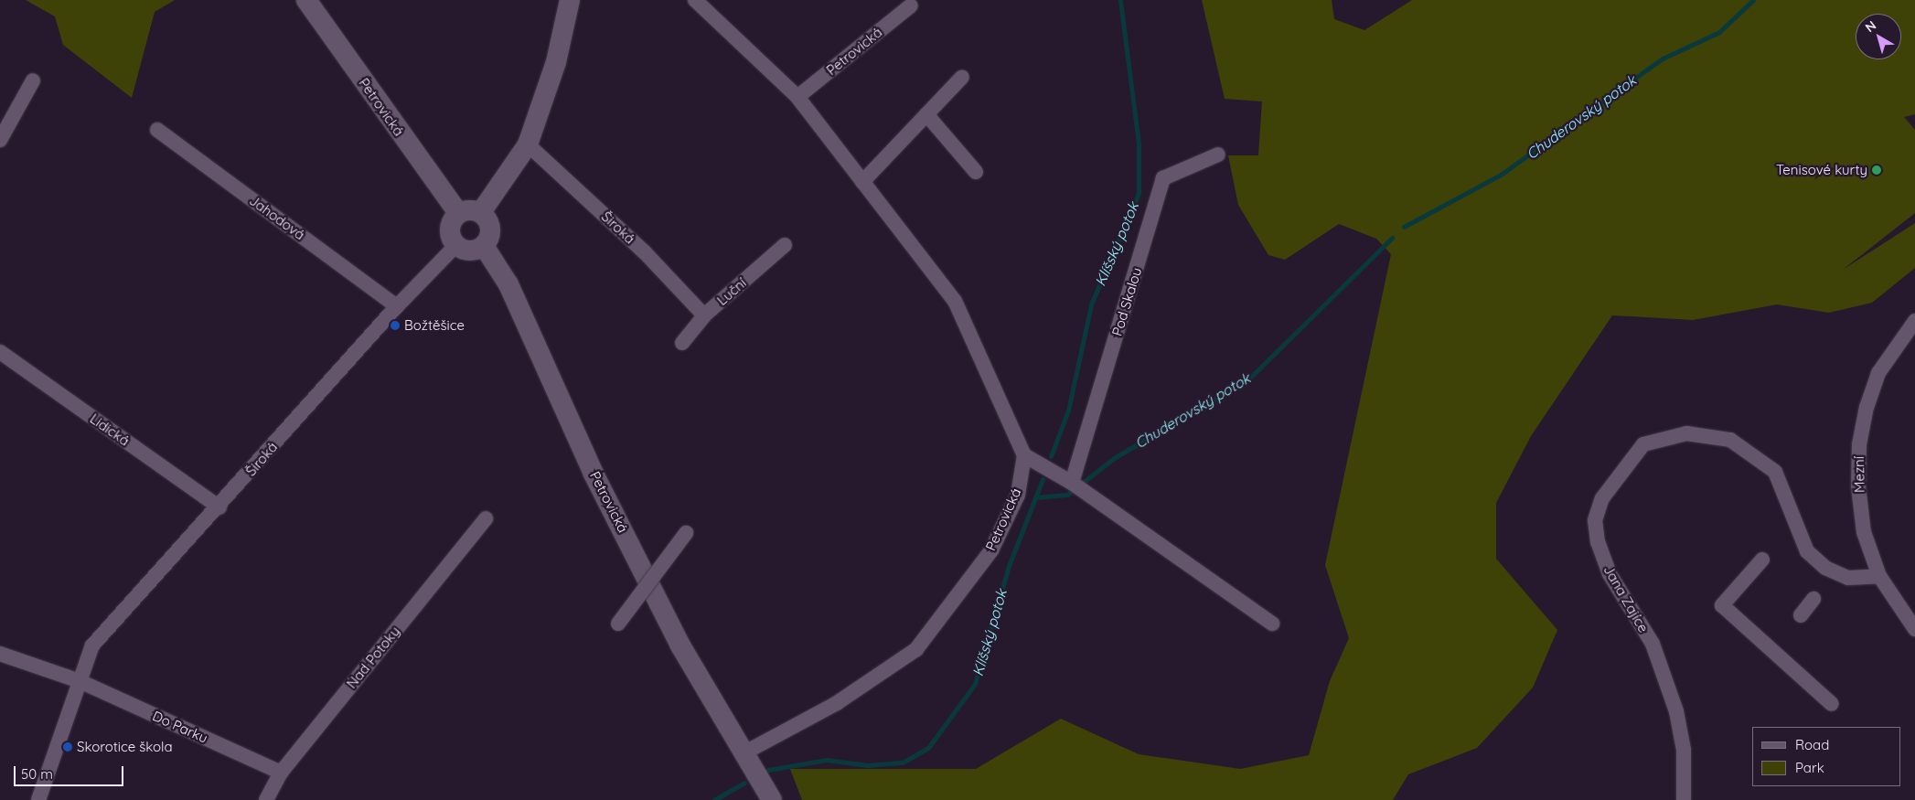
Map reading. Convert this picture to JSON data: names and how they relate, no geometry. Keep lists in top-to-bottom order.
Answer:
{
  "streets": {
    "main road": ["Petrovická"],
    "street": [
      "Jahodová",
      "Široká",
      "Luční",
      "Pod Skalou",
      "Lidická",
      "Mezní",
      "Jana Zajíce",
      "Nad Potoky",
      "Do Parku"
    ]
  },
  "crossings": [
    ["Petrovická", "Široká"],
    ["Jahodová", "Široká"],
    ["Široká", "Luční"],
    ["Široká", "Lidická"],
    ["Široká", "Do Parku"],
    ["Mezní", "Jana Zajíce"],
    ["Nad Potoky", "Do Parku"]
  ],
  "water": ["Chuderovský potok", "Klíšský potok"],
  "places": ["Tenisové kurty", "Božtěšice", "Skorotice škola"],
  "legend": ["Road", "Park"],
  "scale_bar": "50 m",
  "north": "top left"
}
